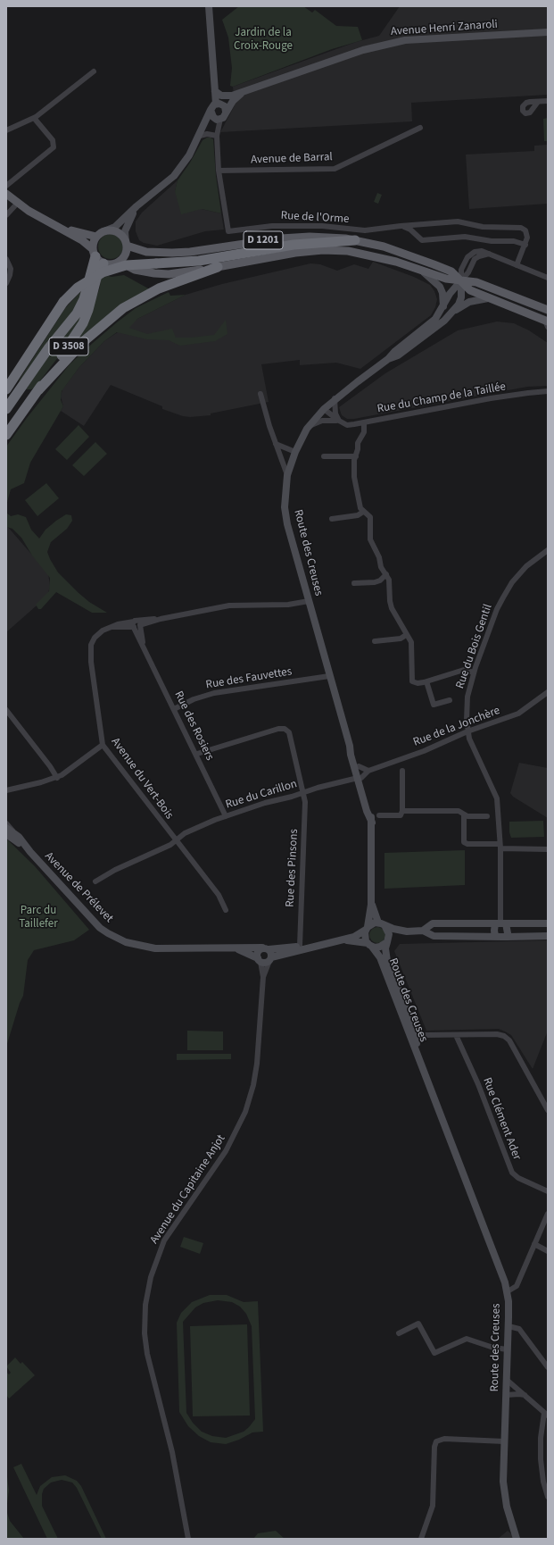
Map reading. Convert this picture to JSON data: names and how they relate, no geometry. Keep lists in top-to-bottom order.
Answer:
{
  "streets": {
    "highway": ["D 3508"],
    "main road": [
      "Avenue Henri Zanaroli",
      "D 1201",
      "Route des Creuses",
      "Avenue de Prélevet"
    ],
    "street": [
      "Avenue de Barral",
      "Rue de l'Orme",
      "Rue du Champ de la Taillée",
      "Rue du Bois Gentil",
      "Rue des Fauvettes",
      "Rue des Rosiers",
      "Rue de la Jonchère",
      "Avenue du Vert-Bois",
      "Rue du Carillon",
      "Rue des Pinsons",
      "Rue Clément Ader",
      "Avenue du Capitaine Anjot"
    ]
  },
  "crossings": [
    ["Avenue de Barral", "Rue de l'Orme"],
    ["D 1201", "D 3508"],
    ["D 1201", "Route des Creuses"],
    ["Rue du Champ de la Taillée", "Route des Creuses"],
    ["Route des Creuses", "Rue des Fauvettes"],
    ["Route des Creuses", "Avenue du Vert-Bois"],
    ["Route des Creuses", "Rue du Carillon"],
    ["Route des Creuses", "Avenue de Prélevet"],
    ["Rue du Bois Gentil", "Rue de la Jonchère"],
    ["Rue des Fauvettes", "Rue des Rosiers"],
    ["Rue des Rosiers", "Avenue du Vert-Bois"],
    ["Rue des Rosiers", "Rue du Carillon"],
    ["Rue des Rosiers", "Rue des Pinsons"],
    ["Avenue du Vert-Bois", "Rue du Carillon"],
    ["Rue du Carillon", "Rue des Pinsons"],
    ["Rue des Pinsons", "Avenue de Prélevet"],
    ["Avenue de Prélevet", "Avenue du Capitaine Anjot"]
  ],
  "parks": ["Jardin de la Croix-Rouge", "Parc du Taillefer"]
}
